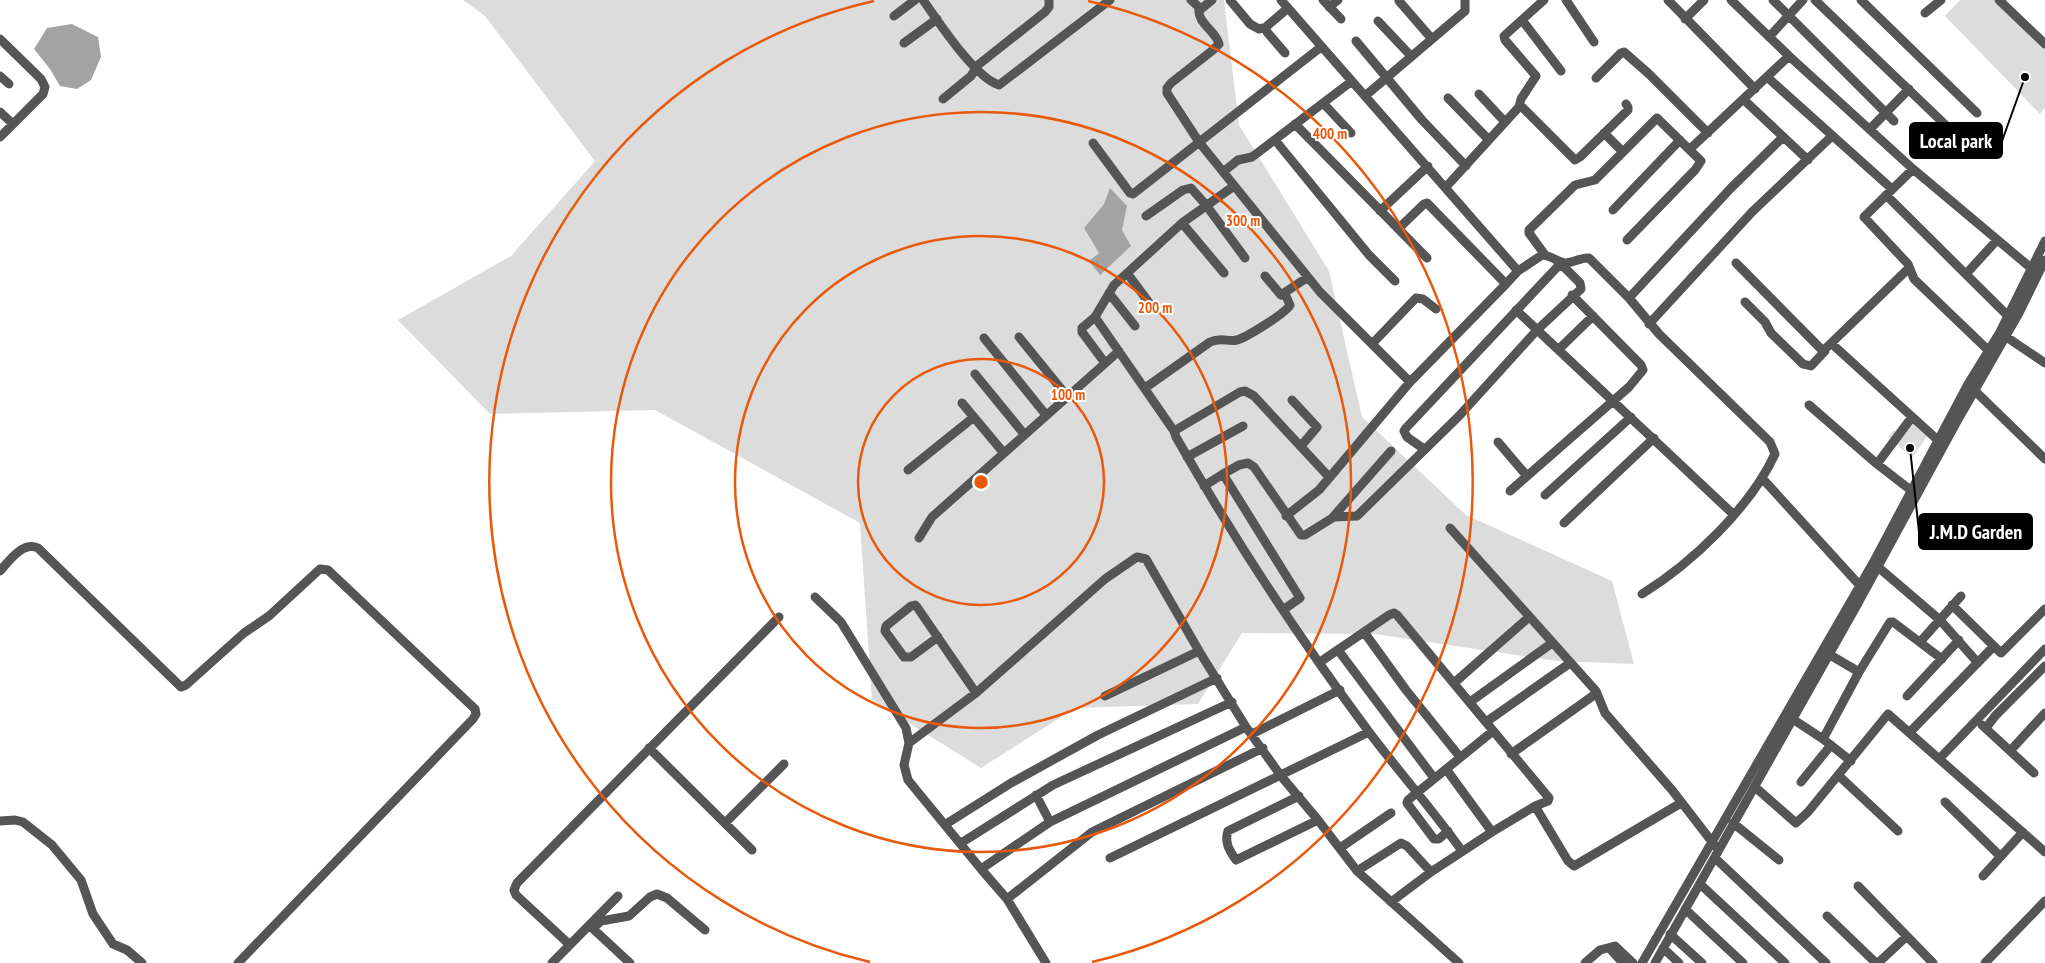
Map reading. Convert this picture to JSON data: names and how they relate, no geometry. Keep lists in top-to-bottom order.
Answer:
{
  "places": ["Local park", "J.M.D Garden"],
  "rings": [
    "400 m",
    "300 m",
    "200 m",
    "100 m"
  ]
}
